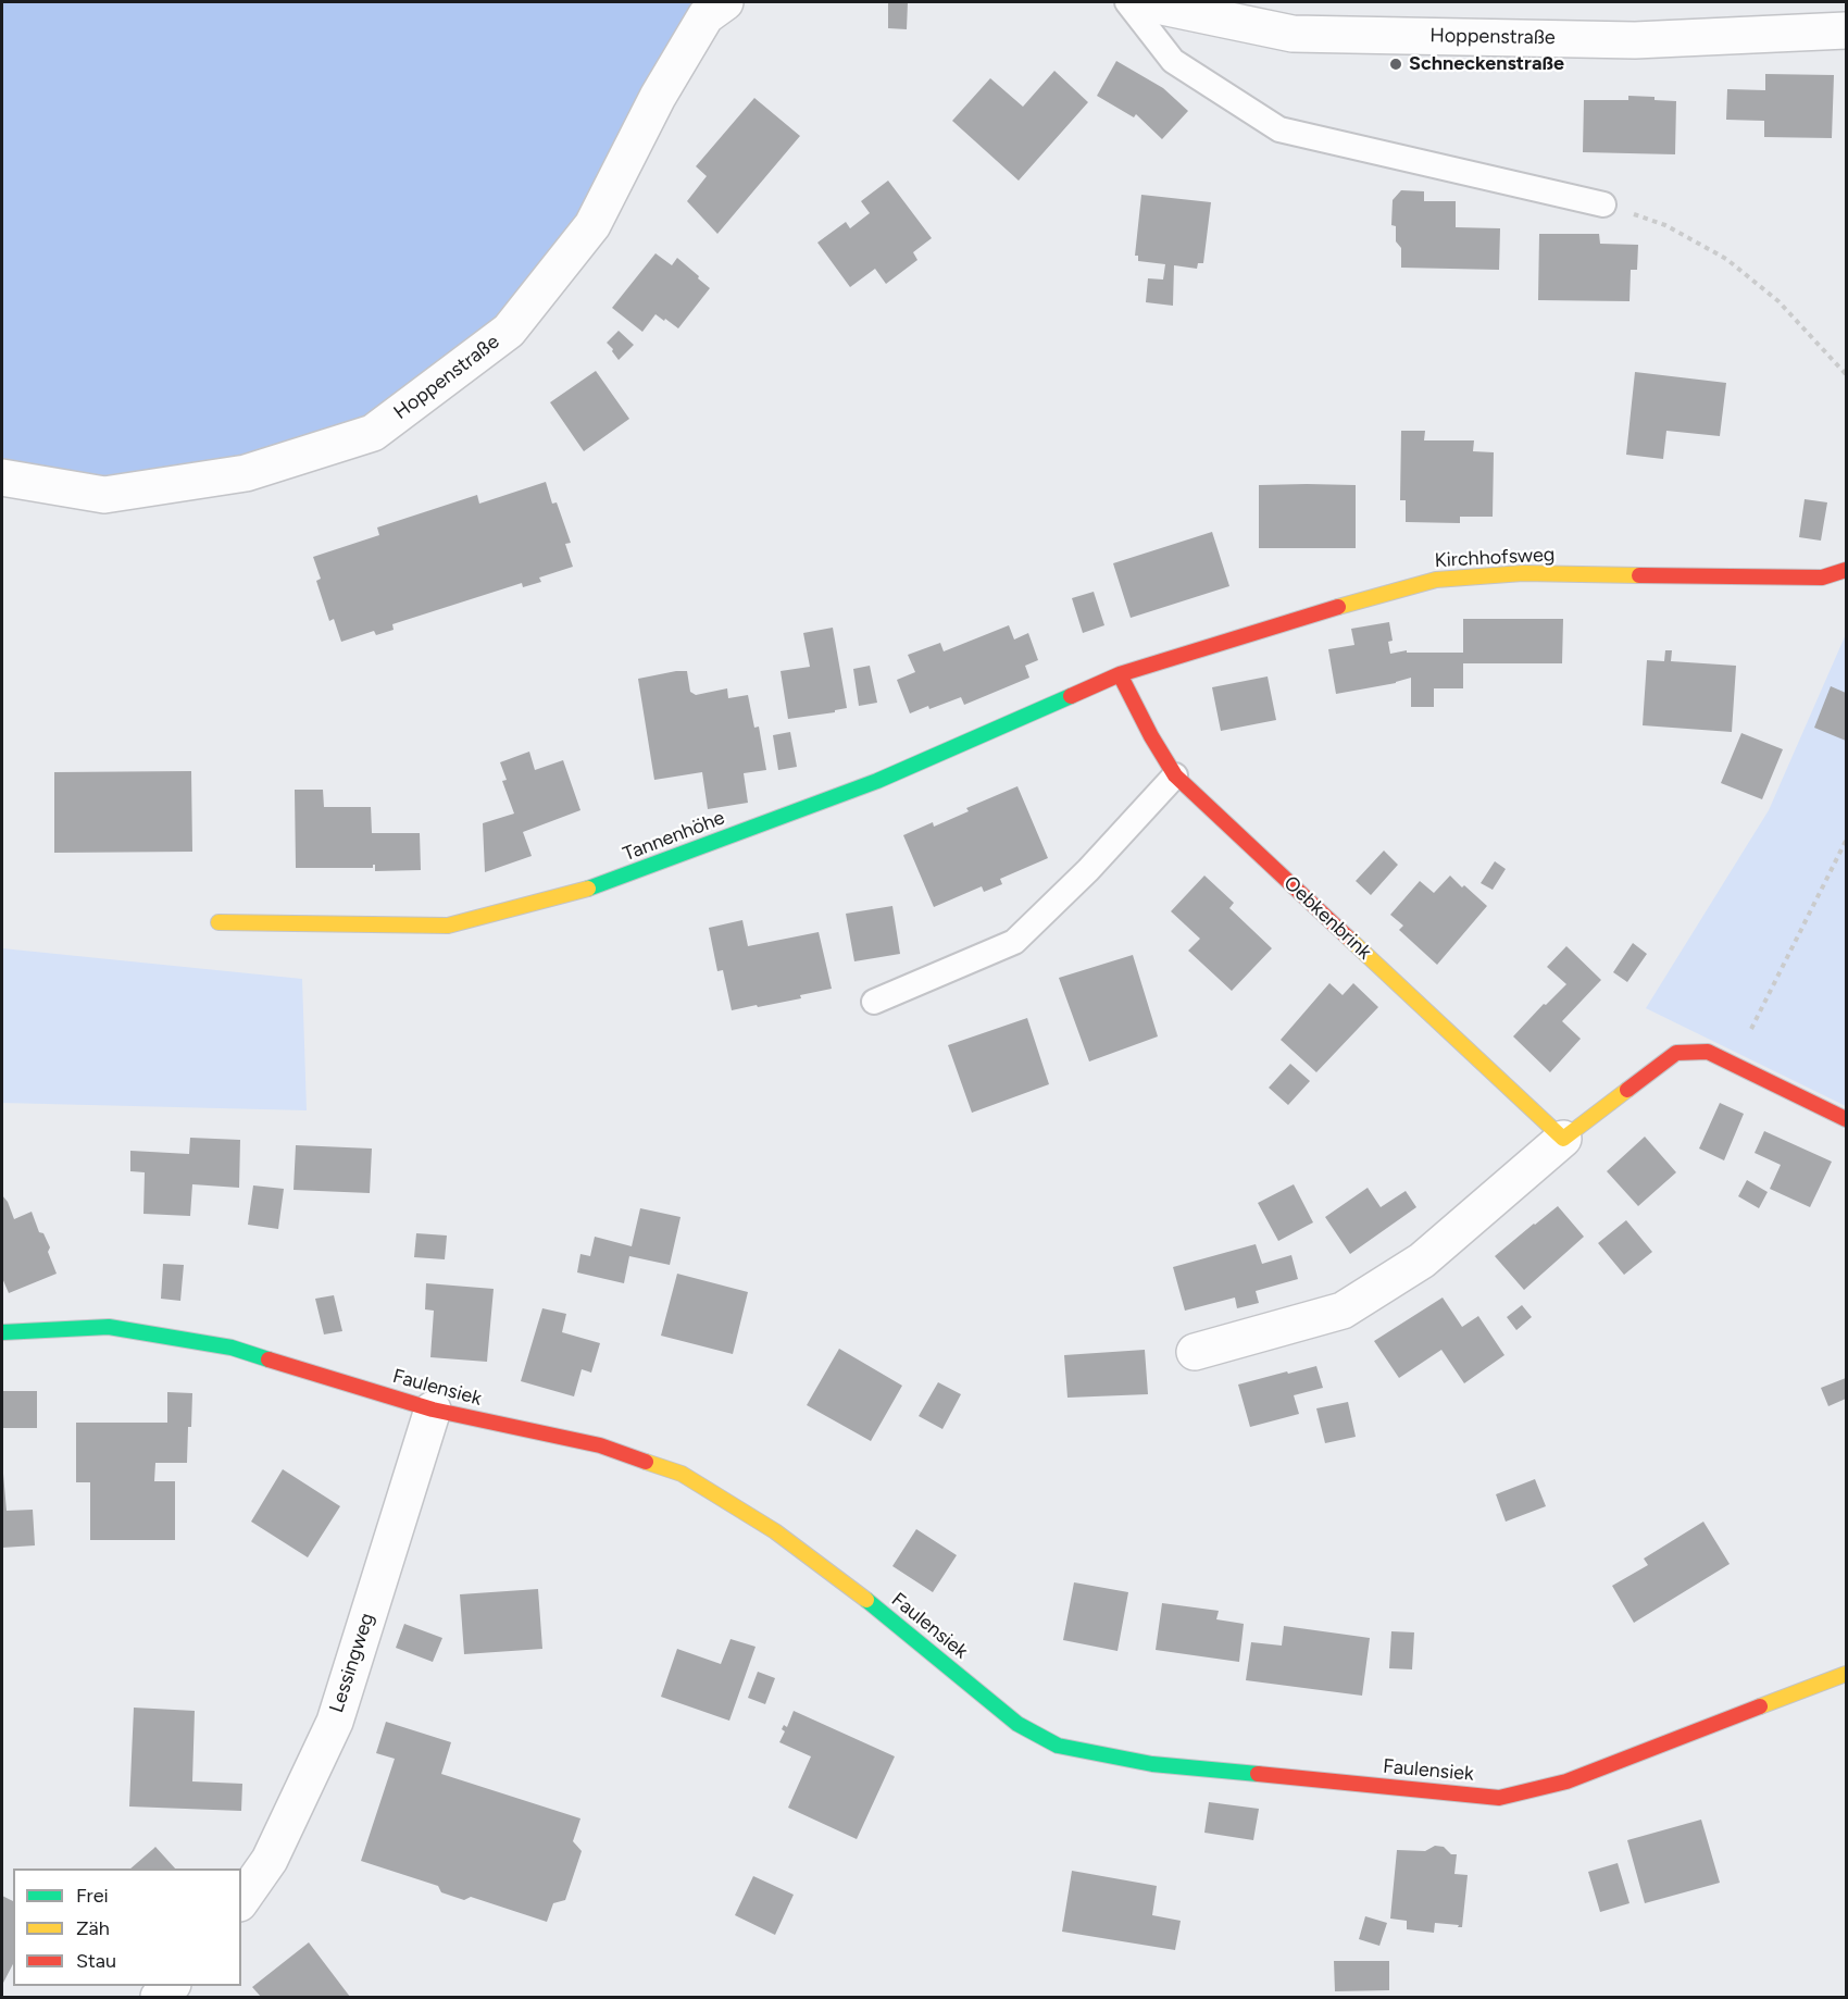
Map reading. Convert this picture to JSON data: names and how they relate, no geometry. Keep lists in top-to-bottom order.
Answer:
{
  "streets": {
    "street": [
      "Hoppenstraße",
      "Kirchhofsweg",
      "Tannenhöhe",
      "Oebkenbrink",
      "Faulensiek",
      "Lessingweg"
    ]
  },
  "crossings": [
    ["Kirchhofsweg", "Tannenhöhe"],
    ["Kirchhofsweg", "Oebkenbrink"],
    ["Tannenhöhe", "Oebkenbrink"],
    ["Faulensiek", "Lessingweg"]
  ],
  "places": ["Schneckenstraße"],
  "legend": ["Frei", "Zäh", "Stau"]
}
